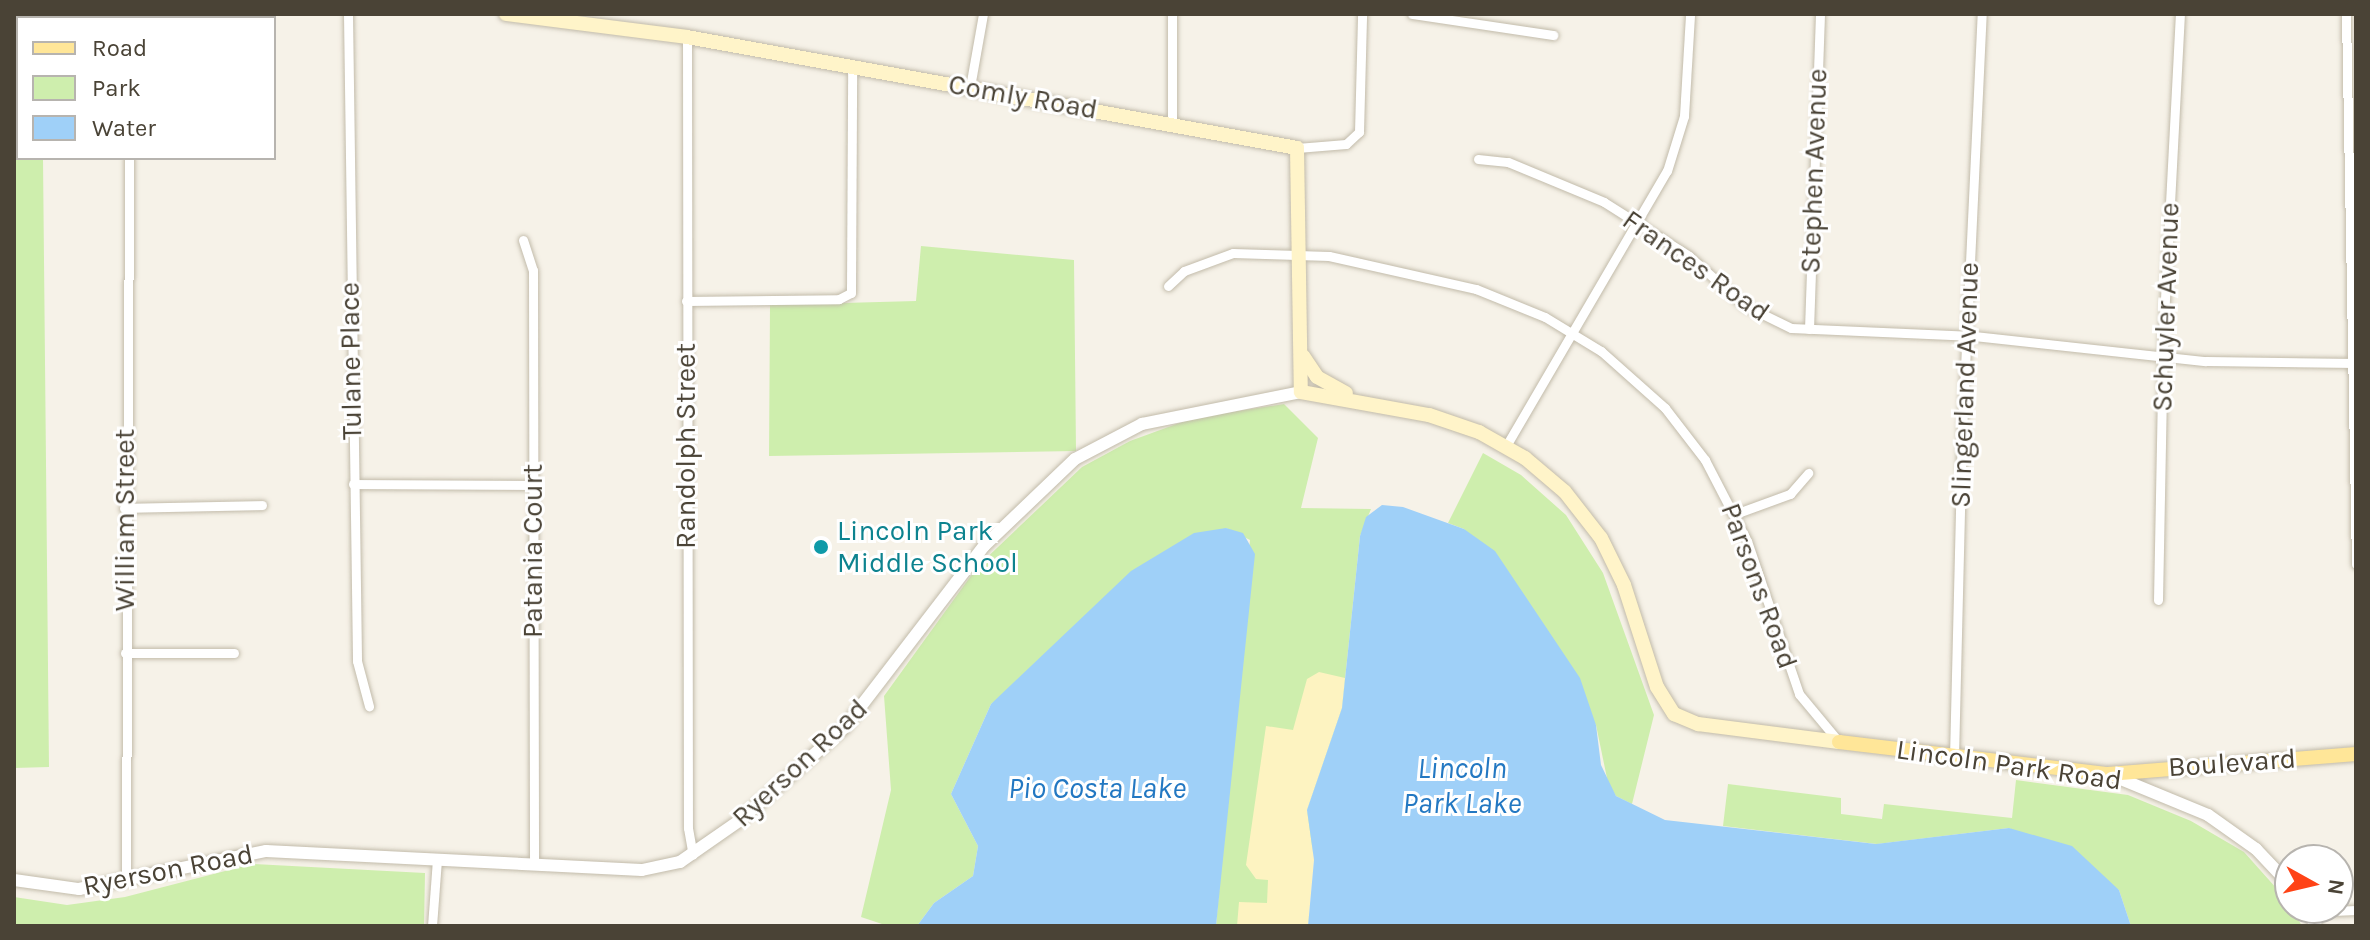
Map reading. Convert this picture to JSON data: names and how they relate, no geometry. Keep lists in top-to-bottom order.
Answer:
{
  "streets": {
    "main road": [
      "Comly Road",
      "Ryerson Road",
      "Boulevard",
      "Lincoln Park Road"
    ],
    "street": [
      "Stephen Avenue",
      "Frances Road",
      "Schuyler Avenue",
      "Tulane Place",
      "Slingerland Avenue",
      "Randolph Street",
      "William Street",
      "Patania Court",
      "Parsons Road"
    ]
  },
  "crossings": [
    ["Comly Road", "Randolph Street"],
    ["Stephen Avenue", "Frances Road"],
    ["Frances Road", "Schuyler Avenue"],
    ["Frances Road", "Slingerland Avenue"],
    ["Slingerland Avenue", "Lincoln Park Road"],
    ["Randolph Street", "Ryerson Road"],
    ["William Street", "Ryerson Road"],
    ["Patania Court", "Ryerson Road"],
    ["Parsons Road", "Ryerson Road"],
    ["Parsons Road", "Lincoln Park Road"],
    ["Ryerson Road", "Lincoln Park Road"],
    ["Boulevard", "Lincoln Park Road"]
  ],
  "water": ["Lincoln Park Lake", "Pio Costa Lake"],
  "places": ["Lincoln Park Middle School"],
  "legend": ["Road", "Park", "Water"],
  "north": "right"
}
